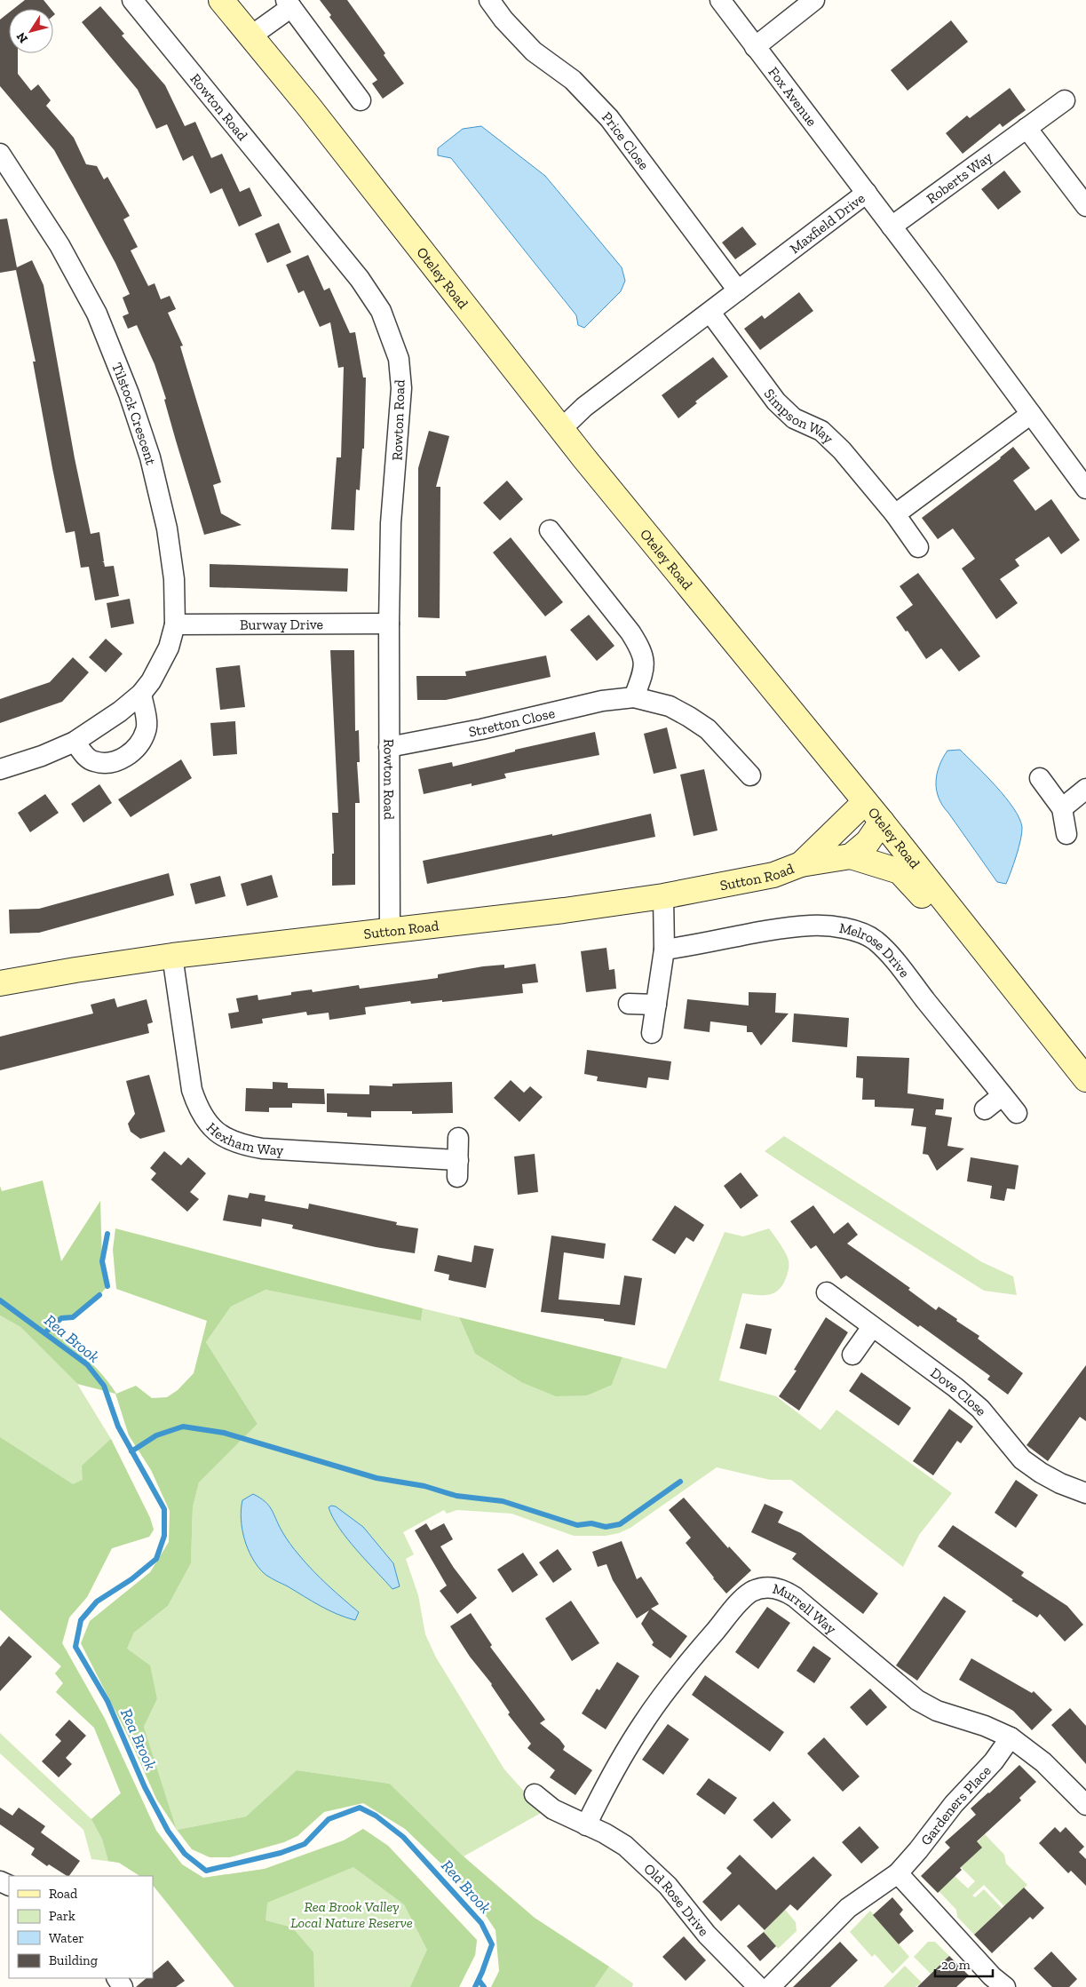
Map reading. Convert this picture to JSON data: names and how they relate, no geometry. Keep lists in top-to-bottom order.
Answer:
{
  "streets": {
    "main road": ["Oteley Road", "Sutton Road"],
    "street": [
      "Fox Avenue",
      "Rowton Road",
      "Price Close",
      "Roberts Way",
      "Maxfield Drive",
      "Tilstock Crescent",
      "Simpson Way",
      "Burway Drive",
      "Stretton Close",
      "Melrose Drive",
      "Hexham Way",
      "Dove Close",
      "Murrell Way",
      "Gardeners Place",
      "Old Rose Drive"
    ]
  },
  "crossings": [
    ["Fox Avenue", "Maxfield Drive"],
    ["Rowton Road", "Burway Drive"],
    ["Rowton Road", "Stretton Close"],
    ["Rowton Road", "Sutton Road"],
    ["Price Close", "Maxfield Drive"],
    ["Roberts Way", "Maxfield Drive"],
    ["Maxfield Drive", "Oteley Road"],
    ["Maxfield Drive", "Simpson Way"],
    ["Oteley Road", "Sutton Road"],
    ["Tilstock Crescent", "Burway Drive"],
    ["Sutton Road", "Hexham Way"],
    ["Murrell Way", "Gardeners Place"],
    ["Murrell Way", "Old Rose Drive"]
  ],
  "water": ["Rea Brook"],
  "parks": ["Rea Brook Valley Local Nature Reserve"],
  "legend": [
    "Road",
    "Park",
    "Water",
    "Building"
  ],
  "scale_bar": "20 m",
  "north": "bottom left"
}
